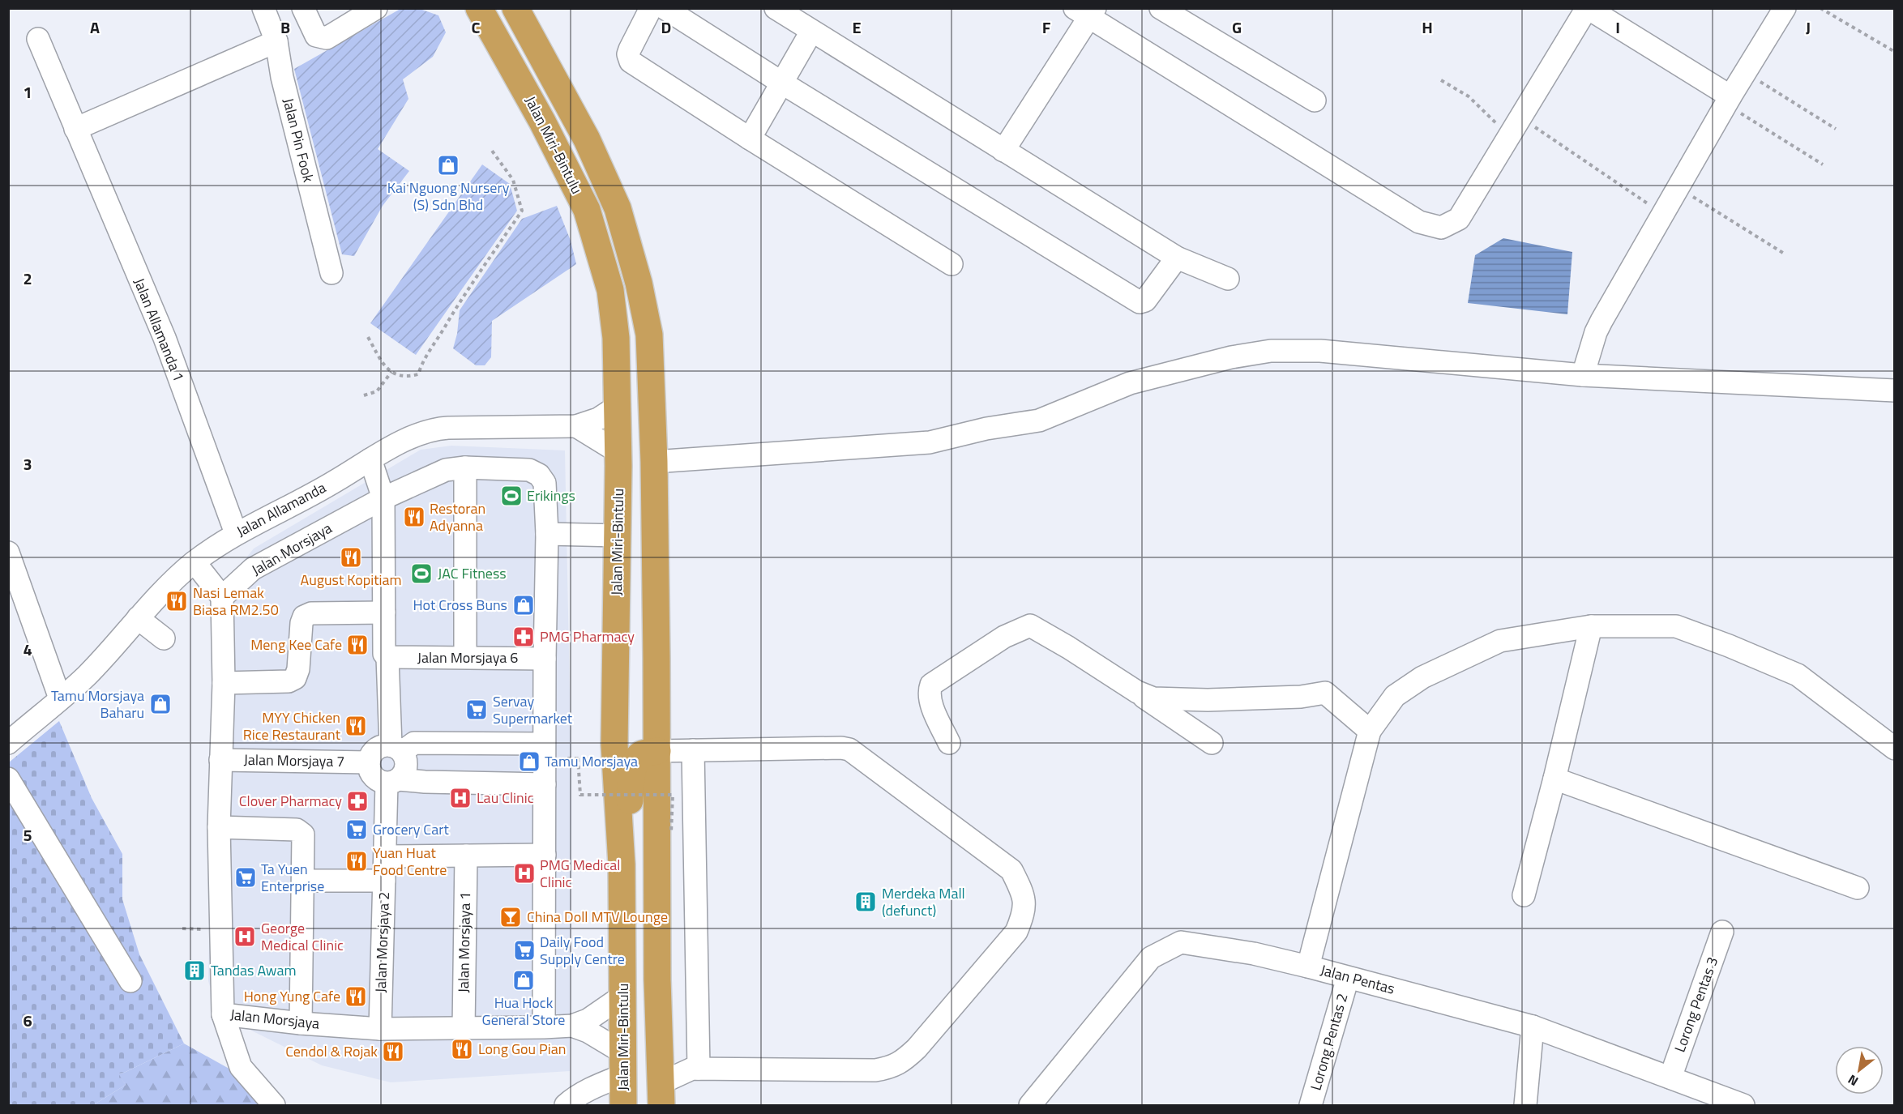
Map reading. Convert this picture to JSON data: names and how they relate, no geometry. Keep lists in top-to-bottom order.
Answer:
{
  "streets": {
    "highway": ["Jalan Miri-Bintulu"],
    "street": [
      "Jalan Pin Fook",
      "Jalan Allamanda 1",
      "Jalan Allamanda",
      "Jalan Morsjaya",
      "Jalan Morsjaya 6",
      "Jalan Morsjaya 7",
      "Jalan Morsjaya 2",
      "Jalan Morsjaya 1",
      "Jalan Pentas",
      "Lorong Pentas 3",
      "Lorong Pentas 2"
    ]
  },
  "crossings": [
    ["Jalan Miri-Bintulu", "Jalan Allamanda"],
    ["Jalan Miri-Bintulu", "Jalan Morsjaya"],
    ["Jalan Allamanda 1", "Jalan Allamanda"],
    ["Jalan Morsjaya", "Jalan Morsjaya 6"],
    ["Jalan Morsjaya", "Jalan Morsjaya 7"],
    ["Jalan Morsjaya", "Jalan Morsjaya 2"],
    ["Jalan Morsjaya", "Jalan Morsjaya 1"],
    ["Jalan Morsjaya 7", "Jalan Morsjaya 2"],
    ["Jalan Pentas", "Lorong Pentas 3"],
    ["Jalan Pentas", "Lorong Pentas 2"]
  ],
  "places": {
    "shop": [
      "Kai Nguong Nursery (S) Sdn Bhd",
      "Hot Cross Buns",
      "Tamu Morsjaya Baharu",
      "Tamu Morsjaya",
      "Hua Hock General Store"
    ],
    "sports": ["Erikings", "JAC Fitness"],
    "restaurant": [
      "Restoran Adyanna",
      "August Kopitiam",
      "Nasi Lemak Biasa RM2.50",
      "Meng Kee Cafe",
      "MYY Chicken Rice Restaurant",
      "Yuan Huat Food Centre",
      "Hong Yung Cafe",
      "Long Gou Pian",
      "Cendol & Rojak"
    ],
    "pharmacy": ["PMG Pharmacy", "Clover Pharmacy"],
    "supermarket": [
      "Servay Supermarket",
      "Grocery Cart",
      "Ta Yuen Enterprise",
      "Daily Food Supply Centre"
    ],
    "hospital": ["Lau Clinic", "PMG Medical Clinic", "George Medical Clinic"],
    "building": ["Merdeka Mall (defunct)", "Tandas Awam"],
    "bar": ["China Doll MTV Lounge"]
  },
  "north": "bottom left",
  "grid": {
    "columns": [
      "A",
      "B",
      "C",
      "D",
      "E",
      "F",
      "G",
      "H",
      "I",
      "J"
    ],
    "rows": [
      "1",
      "2",
      "3",
      "4",
      "5",
      "6"
    ]
  }
}
